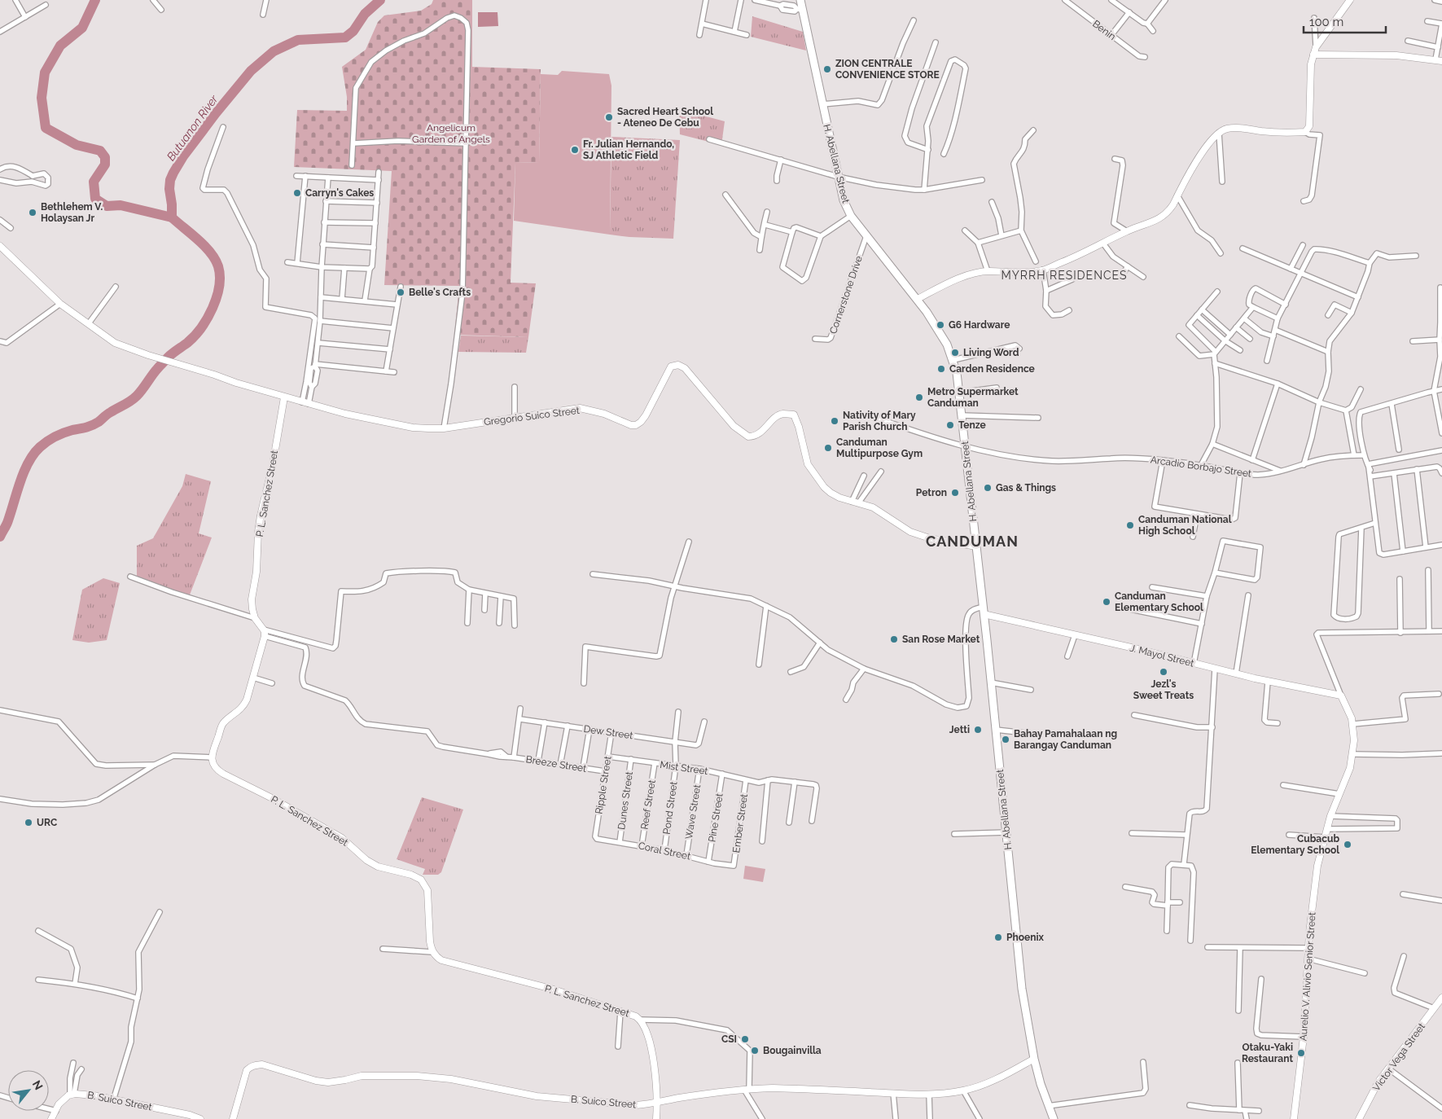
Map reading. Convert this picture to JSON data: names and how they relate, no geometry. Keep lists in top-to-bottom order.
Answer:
{
  "streets": {
    "main road": ["H. Abellana Street"],
    "street": [
      "Benin",
      "Cornerstone Drive",
      "Gregorio Suico Street",
      "Arcadio Borbajo Street",
      "P. L. Sanchez Street",
      "J. Mayol Street",
      "Dew Street",
      "Breeze Street",
      "Mist Street",
      "Ripple Street",
      "Dunes Street",
      "Reef Street",
      "Pond Street",
      "Wave Street",
      "Pine Street",
      "Ember Street",
      "Coral Street",
      "Aurelio V. Alivio Senior Street",
      "Victor Vega Street",
      "B. Suico Street"
    ]
  },
  "crossings": [
    ["H. Abellana Street", "Cornerstone Drive"],
    ["H. Abellana Street", "Gregorio Suico Street"],
    ["H. Abellana Street", "Arcadio Borbajo Street"],
    ["H. Abellana Street", "J. Mayol Street"],
    ["H. Abellana Street", "B. Suico Street"],
    ["Gregorio Suico Street", "P. L. Sanchez Street"],
    ["P. L. Sanchez Street", "B. Suico Street"],
    ["J. Mayol Street", "Aurelio V. Alivio Senior Street"],
    ["Dew Street", "Ripple Street"],
    ["Dew Street", "Pond Street"],
    ["Breeze Street", "Ripple Street"],
    ["Mist Street", "Ripple Street"],
    ["Mist Street", "Dunes Street"],
    ["Mist Street", "Reef Street"],
    ["Mist Street", "Pond Street"],
    ["Mist Street", "Wave Street"],
    ["Mist Street", "Pine Street"],
    ["Mist Street", "Ember Street"],
    ["Ripple Street", "Coral Street"],
    ["Dunes Street", "Coral Street"],
    ["Reef Street", "Coral Street"],
    ["Pond Street", "Coral Street"],
    ["Wave Street", "Coral Street"],
    ["Pine Street", "Coral Street"],
    ["Ember Street", "Coral Street"]
  ],
  "districts": ["MYRRH RESIDENCES", "CANDUMAN"],
  "water": ["Butuanon River"],
  "parks": ["Angelicum Garden of Angels"],
  "places": [
    "ZION CENTRALE CONVENIENCE STORE",
    "Sacred Heart School - Ateneo De Cebu",
    "Fr. Julian Hernando, SJ Athletic Field",
    "Carryn's Cakes",
    "Bethlehem V. Holaysan Jr",
    "Belle's Crafts",
    "G6 Hardware",
    "Living Word",
    "Carden Residence",
    "Metro Supermarket Canduman",
    "Nativity of Mary Parish Church",
    "Tenze",
    "Canduman Multipurpose Gym",
    "Gas & Things",
    "Petron",
    "Canduman National High School",
    "Canduman Elementary School",
    "San Rose Market",
    "Jezl's Sweet Treats",
    "Jetti",
    "Bahay Pamahalaan ng Barangay Canduman",
    "URC",
    "Cubacub Elementary School",
    "Phoenix",
    "CSI",
    "Bougainvilla",
    "Otaku-Yaki Restaurant"
  ],
  "scale_bar": "100 m",
  "north": "top right"
}
